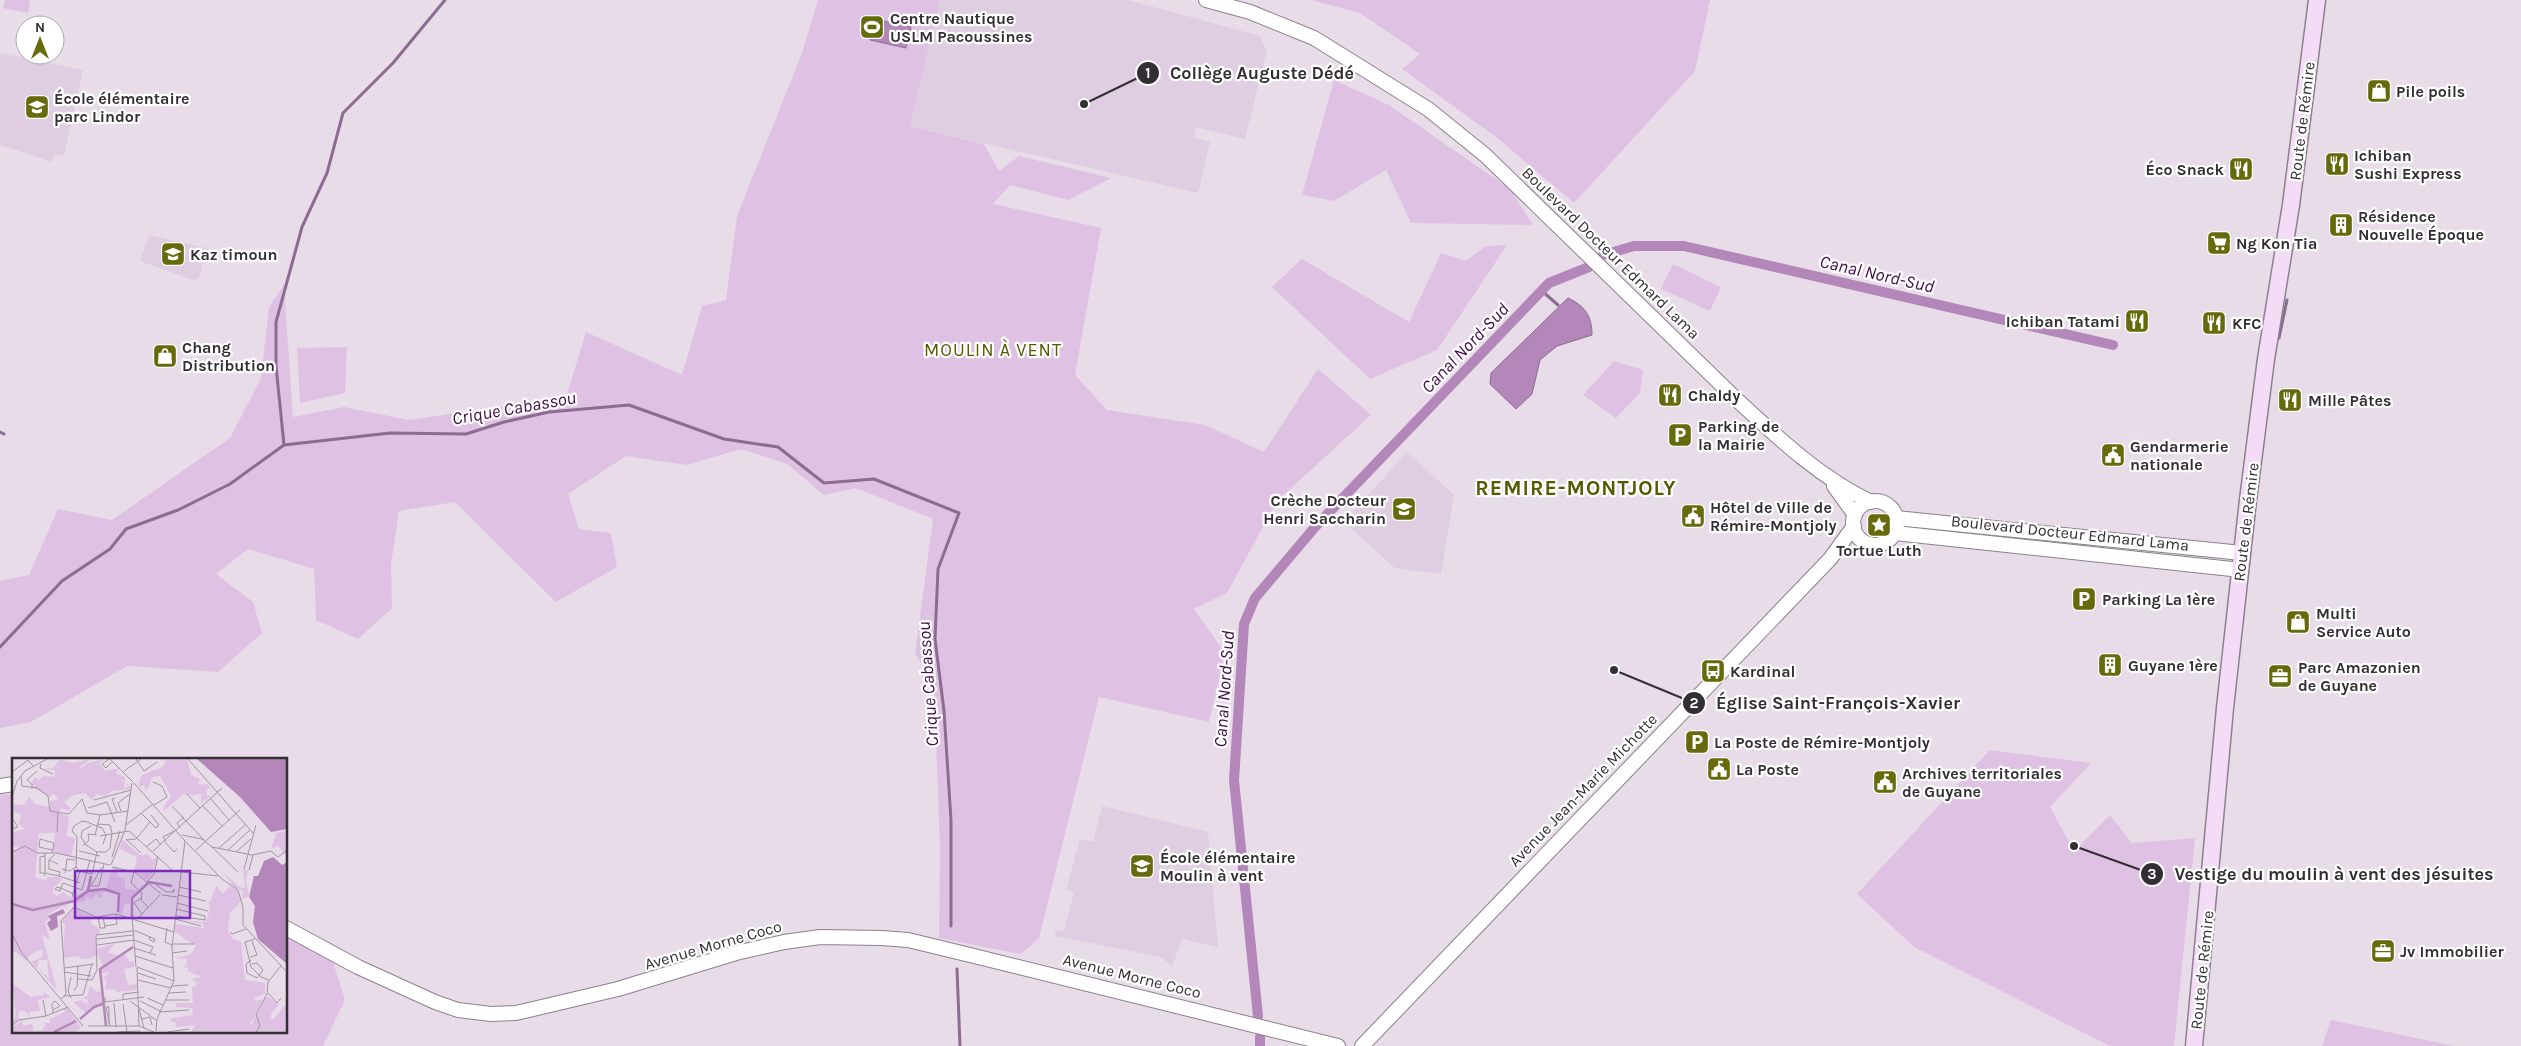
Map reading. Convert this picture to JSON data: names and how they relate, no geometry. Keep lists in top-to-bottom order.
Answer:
{
  "streets": {
    "main road": ["Route de Rémire"],
    "street": ["Boulevard Docteur Edmard Lama", "Avenue Jean-Marie Michotte", "Avenue Morne Coco"]
  },
  "crossings": [
    ["Route de Rémire", "Boulevard Docteur Edmard Lama"],
    ["Boulevard Docteur Edmard Lama", "Avenue Jean-Marie Michotte"]
  ],
  "districts": ["MOULIN À VENT", "REMIRE-MONTJOLY"],
  "water": ["Canal Nord-Sud", "Crique Cabassou"],
  "places": {
    "sports": ["Centre Nautique USLM Pacoussines"],
    "shop": ["Pile poils", "Chang Distribution", "Multi Service Auto"],
    "other": ["Collège Auguste Dédé", "Église Saint-François-Xavier", "Vestige du moulin à vent des jésuites"],
    "school or university": [
      "École élémentaire parc Lindor",
      "Kaz timoun",
      "Crèche Docteur Henri Saccharin",
      "École élémentaire Moulin à vent"
    ],
    "restaurant": [
      "Ichiban Sushi Express",
      "Éco Snack",
      "Ichiban Tatami",
      "KFC",
      "Chaldy",
      "Mille Pâtes"
    ],
    "building": ["Résidence Nouvelle Époque", "Guyane 1ère"],
    "supermarket": ["Ng Kon Tia"],
    "parking": ["Parking de la Mairie", "Parking La 1ère", "La Poste de Rémire-Montjoly"],
    "public building": [
      "Gendarmerie nationale",
      "Hôtel de Ville de Rémire-Montjoly",
      "La Poste",
      "Archives territoriales de Guyane"
    ],
    "place": ["Tortue Luth"],
    "bus stop": ["Kardinal"],
    "office": ["Parc Amazonien de Guyane", "Jv Immobilier"]
  },
  "north": "top"
}
